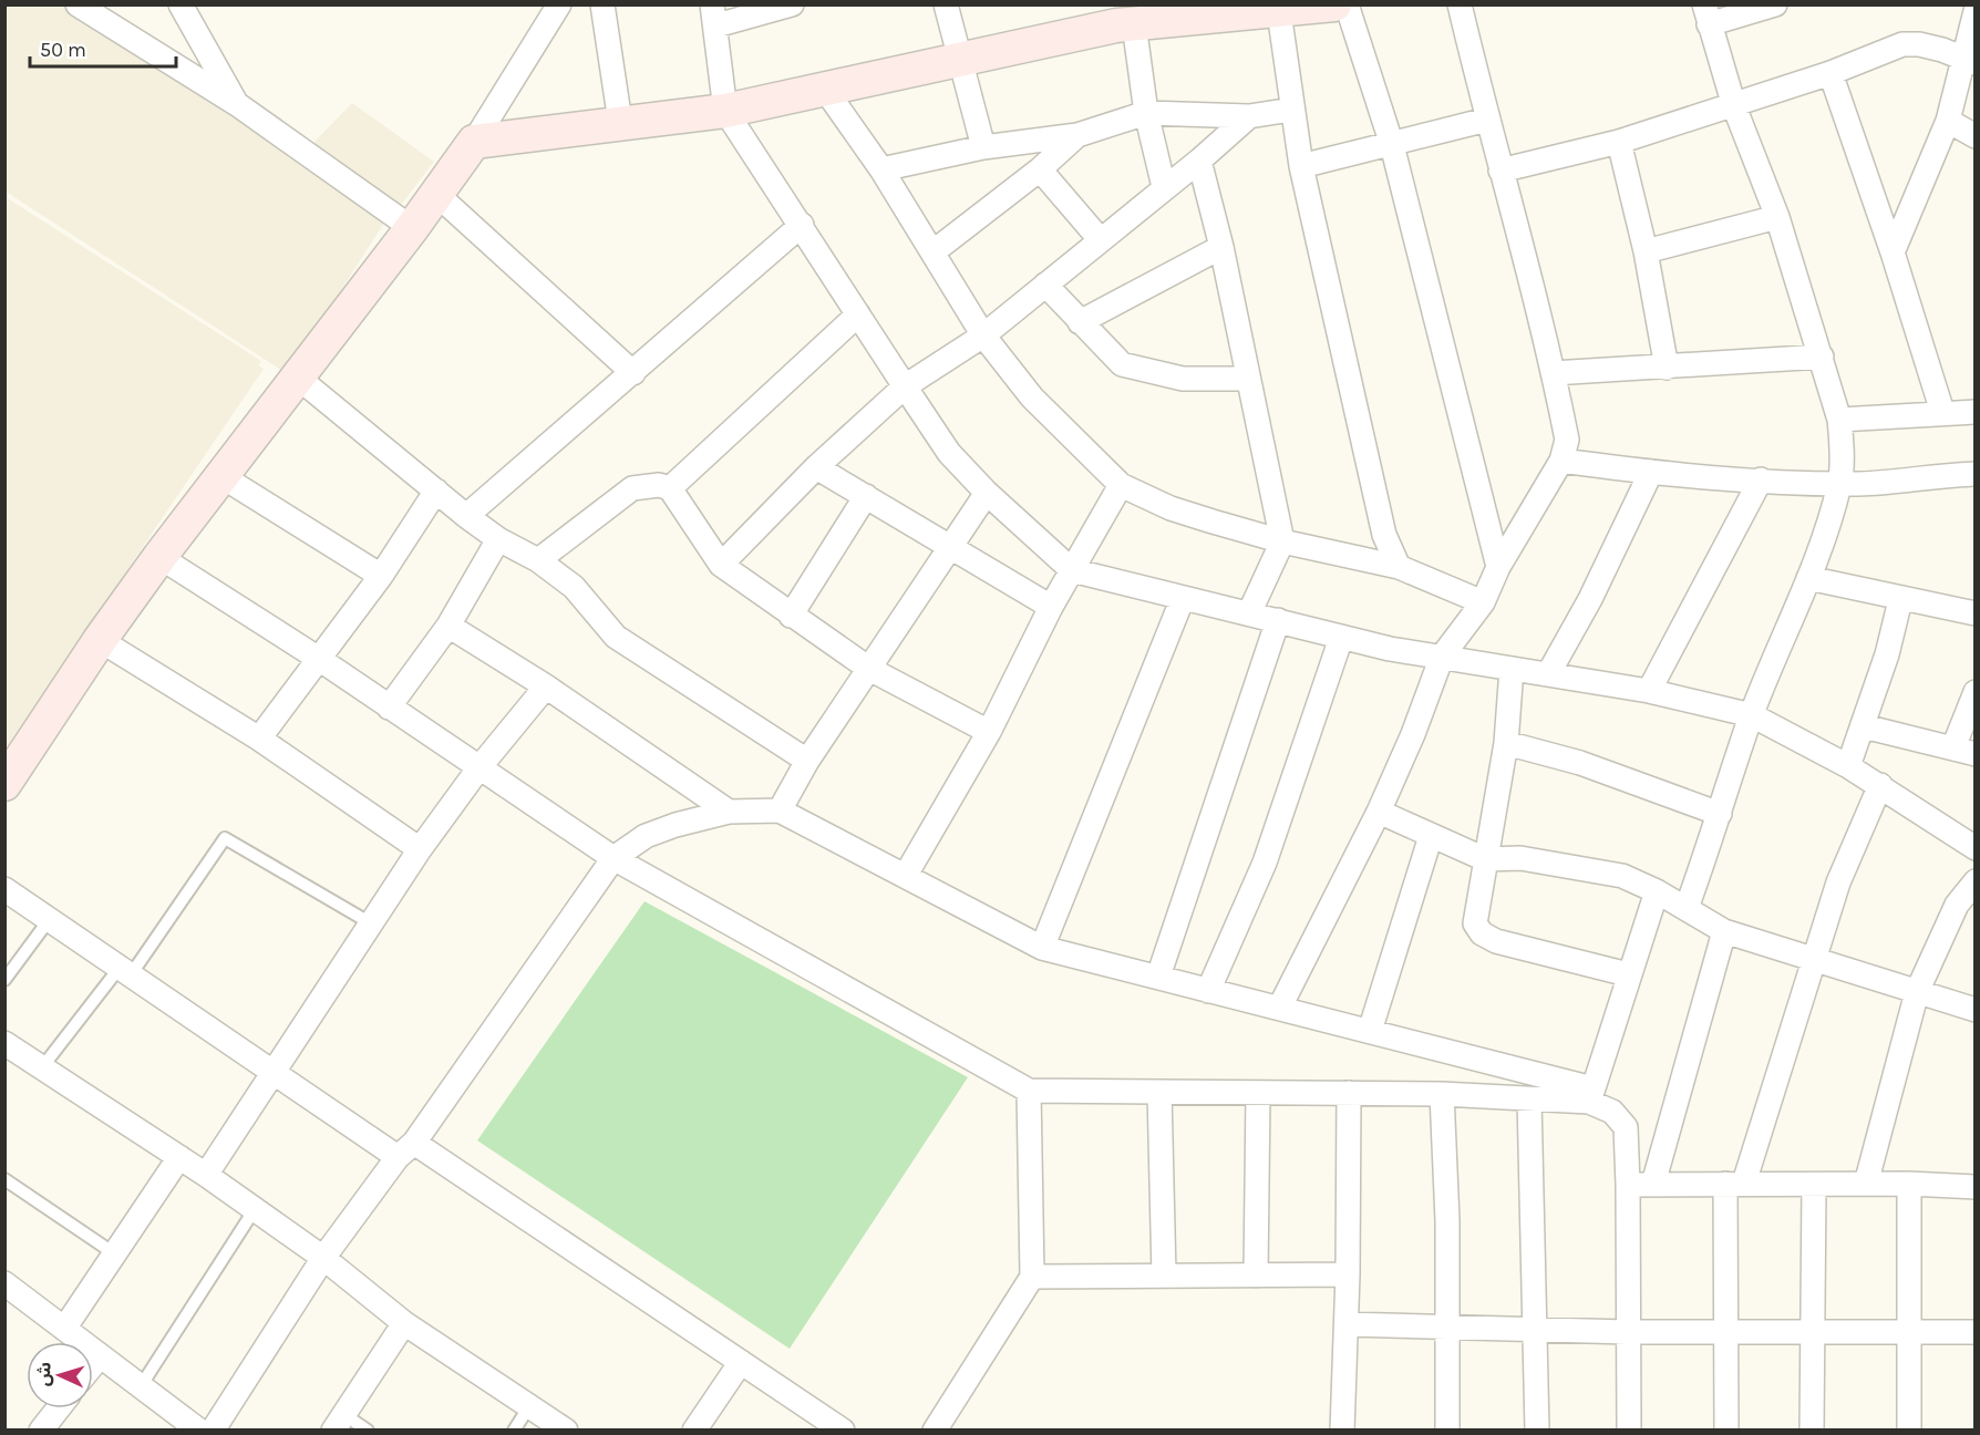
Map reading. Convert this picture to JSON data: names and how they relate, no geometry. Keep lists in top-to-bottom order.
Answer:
{
  "scale_bar": "50 m",
  "north": "left"
}
